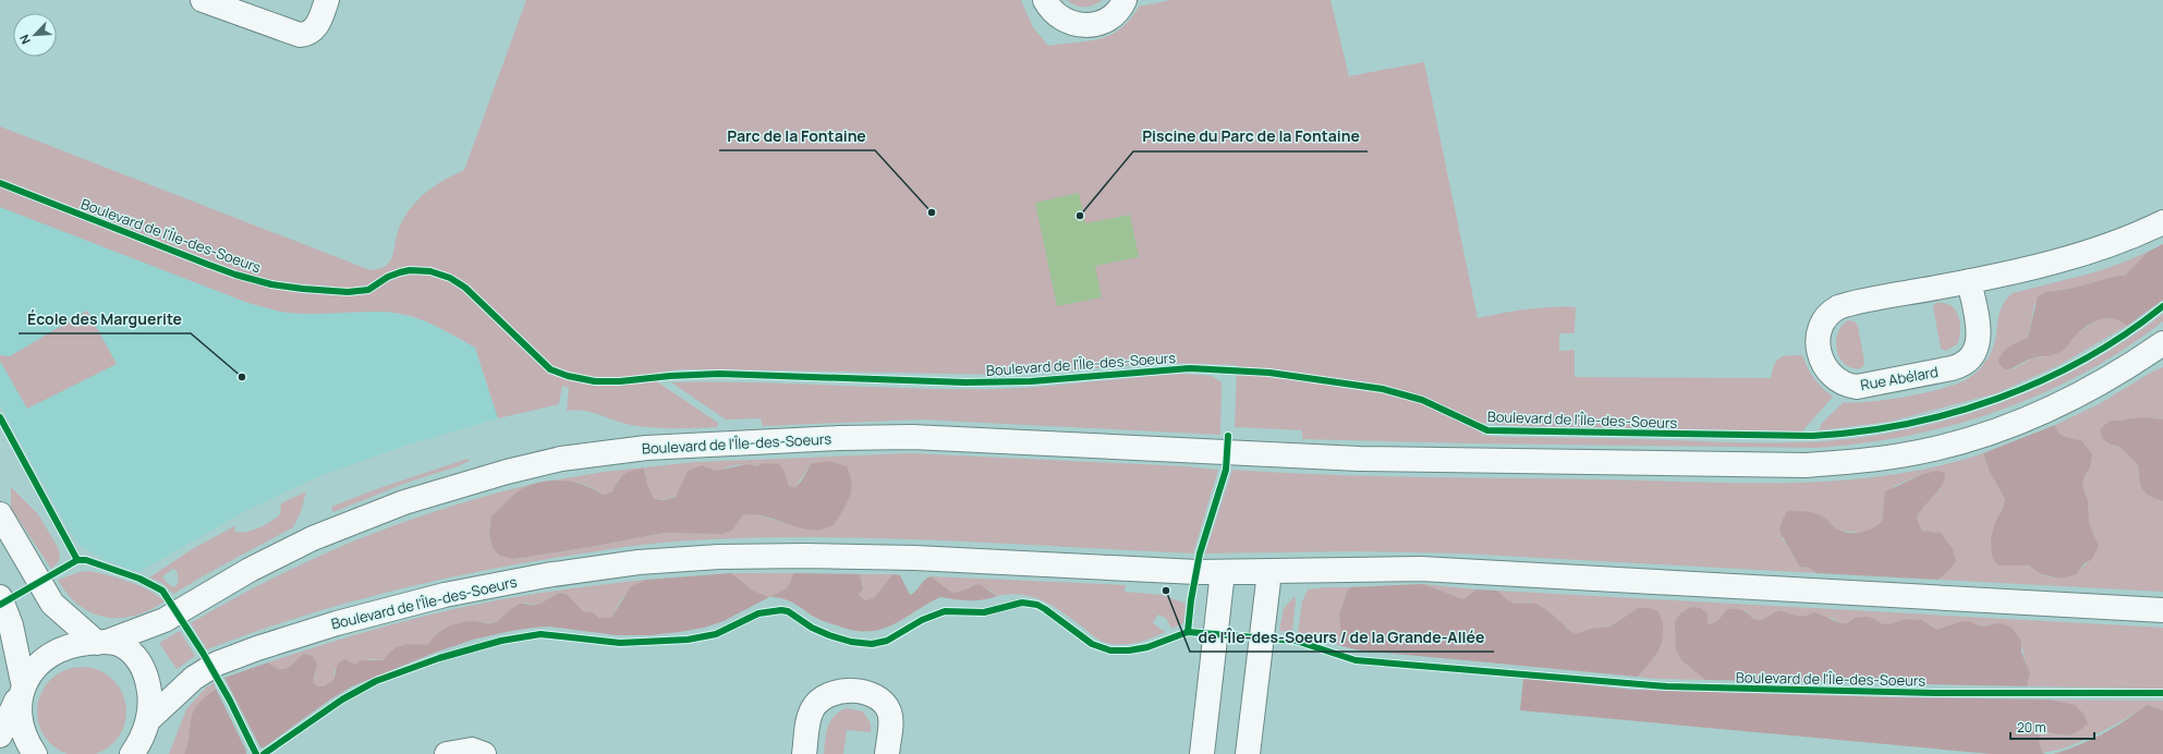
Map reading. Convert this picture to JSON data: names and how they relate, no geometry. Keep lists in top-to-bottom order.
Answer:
{
  "streets": {
    "street": ["Boulevard de l'Île-des-Soeurs", "Rue Abélard"]
  },
  "places": [
    "Parc de la Fontaine",
    "Piscine du Parc de la Fontaine",
    "École des Marguerite",
    "de l'Île-des-Soeurs / de la Grande-Allée"
  ],
  "scale_bar": "20 m",
  "north": "bottom left"
}
